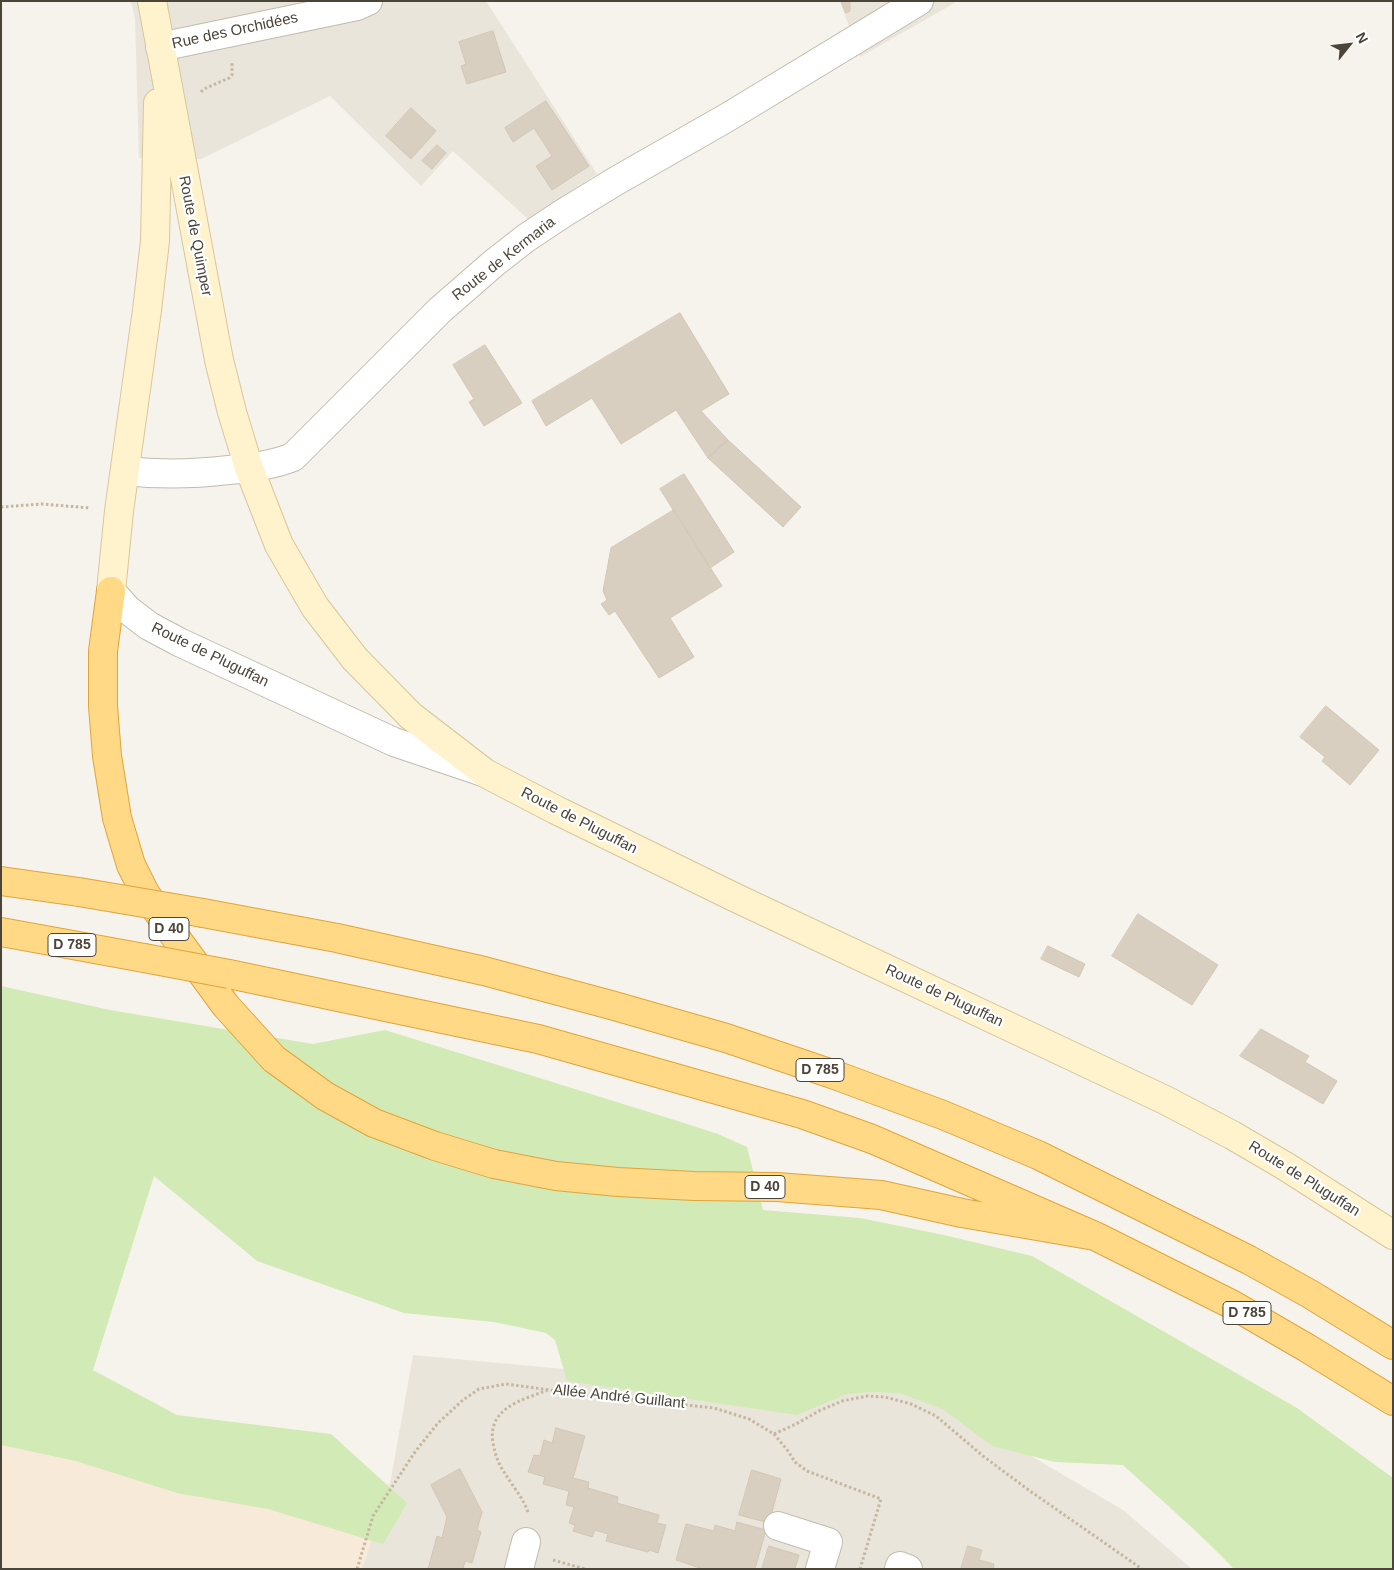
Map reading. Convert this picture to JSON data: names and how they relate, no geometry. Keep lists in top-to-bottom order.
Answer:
{
  "streets": {
    "highway": ["D 40", "D 785"],
    "main road": ["Route de Quimper", "Route de Pluguffan"],
    "street": ["Rue des Orchidées", "Route de Kermaria"],
    "path": ["Allée André Guillant"]
  },
  "crossings": [
    ["Rue des Orchidées", "Route de Quimper"],
    ["Rue des Orchidées", "D 40"],
    ["Route de Quimper", "Route de Kermaria"],
    ["Route de Quimper", "Route de Pluguffan"],
    ["Route de Quimper", "D 40"],
    ["Route de Kermaria", "Route de Pluguffan"],
    ["Route de Kermaria", "D 40"],
    ["Route de Pluguffan", "D 40"],
    ["D 40", "D 785"]
  ],
  "north": "top right"
}
